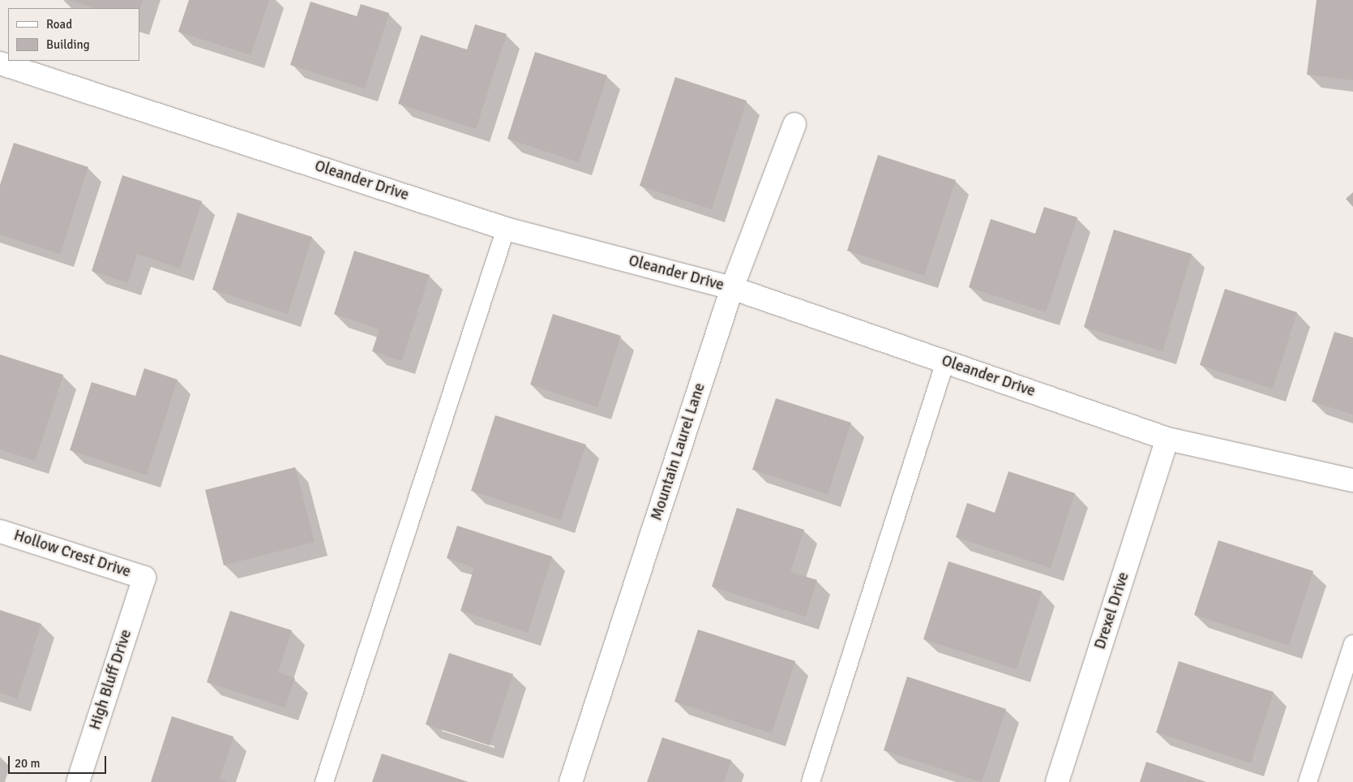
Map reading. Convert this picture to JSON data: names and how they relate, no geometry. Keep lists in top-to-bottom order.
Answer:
{
  "streets": {
    "street": [
      "Oleander Drive",
      "Mountain Laurel Lane",
      "Hollow Crest Drive",
      "Drexel Drive",
      "High Bluff Drive"
    ]
  },
  "crossings": [
    ["Oleander Drive", "Mountain Laurel Lane"],
    ["Oleander Drive", "Drexel Drive"],
    ["Hollow Crest Drive", "High Bluff Drive"]
  ],
  "legend": ["Road", "Building"],
  "scale_bar": "20 m"
}
